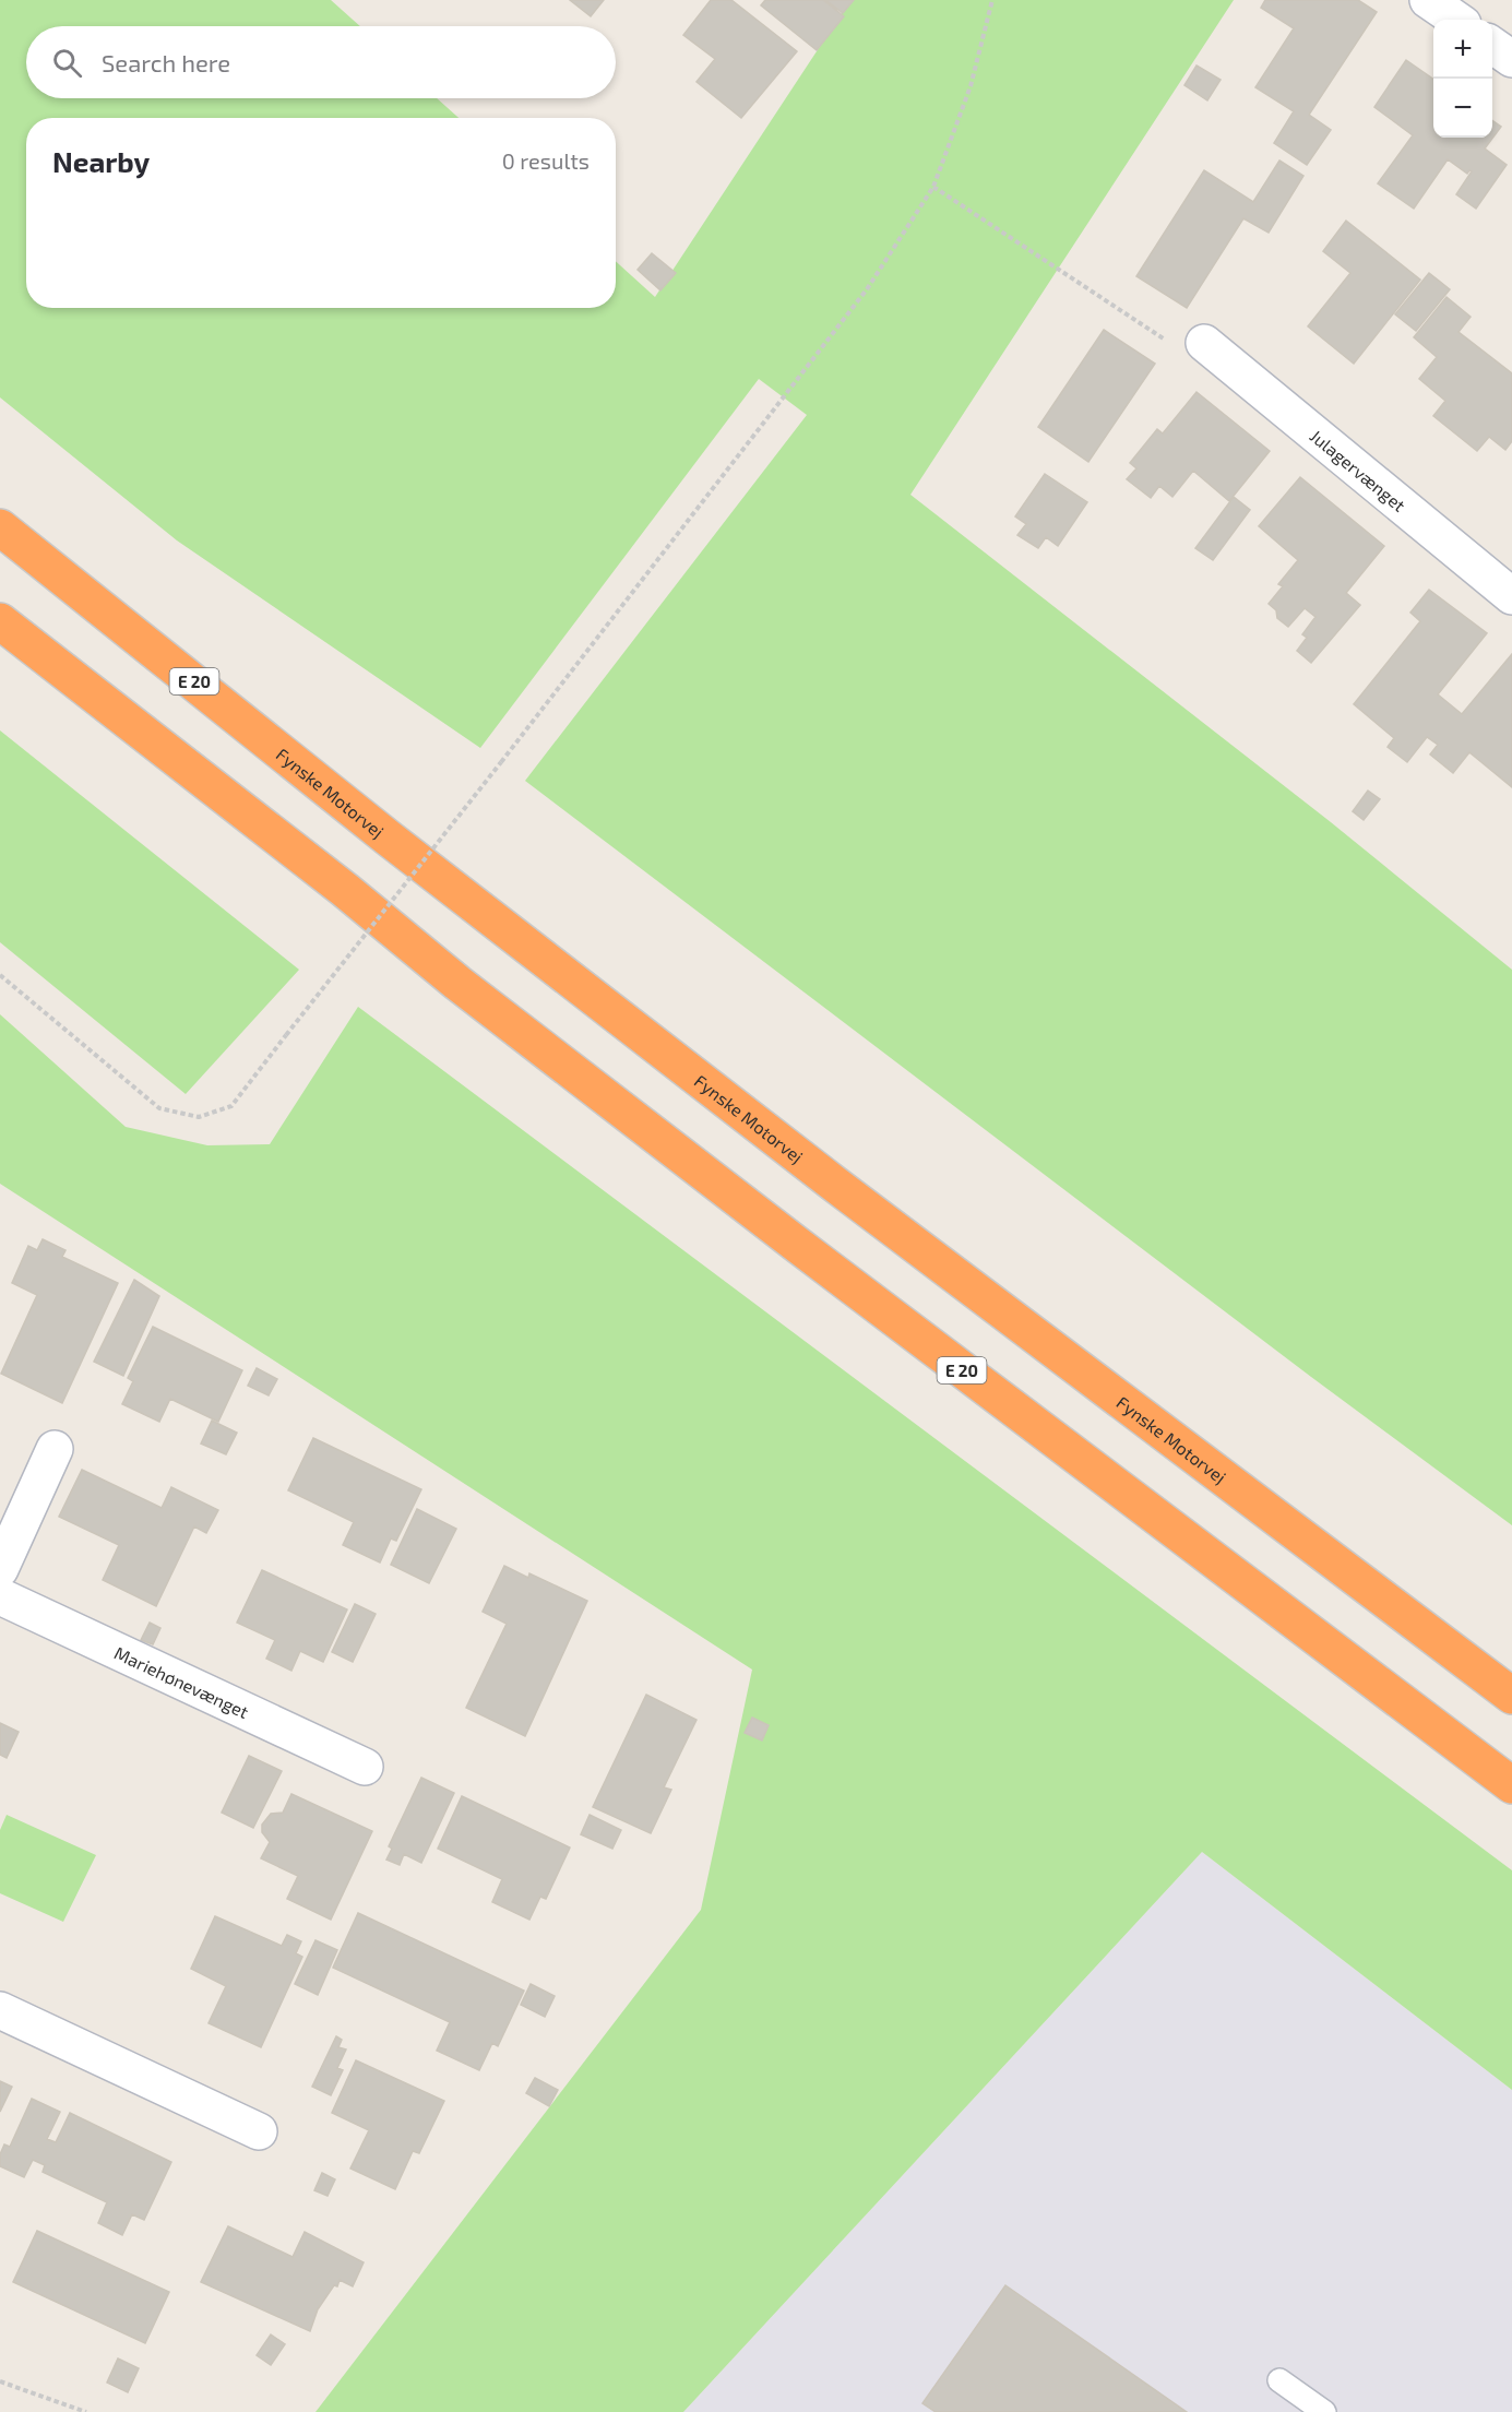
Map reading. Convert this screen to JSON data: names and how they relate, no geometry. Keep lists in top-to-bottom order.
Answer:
{
  "streets": {
    "highway": ["E 20", "Fynske Motorvej"],
    "street": ["Julagervænget", "Mariehønevænget"]
  },
  "page": {
    "map_buttons": ["+", "−"],
    "search": "Search here",
    "heading": ["Nearby", "0 results"]
  }
}
